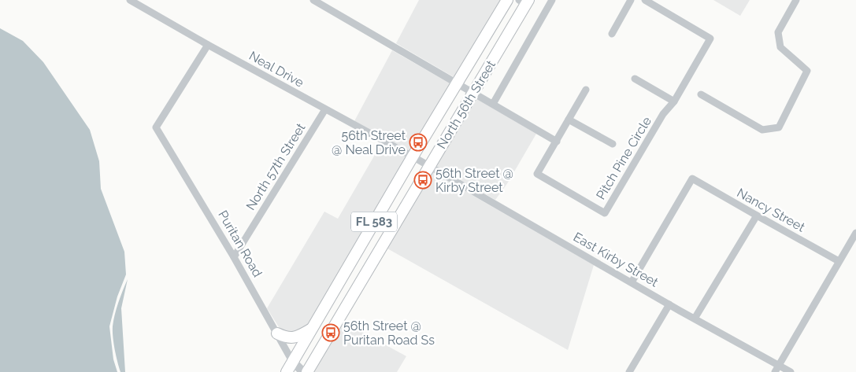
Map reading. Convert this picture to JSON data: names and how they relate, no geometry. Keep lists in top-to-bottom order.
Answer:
{
  "streets": {
    "main road": ["North 56th Street", "FL 583"],
    "street": [
      "Neal Drive",
      "Pitch Pine Circle",
      "North 57th Street",
      "Nancy Street",
      "Puritan Road",
      "East Kirby Street"
    ]
  },
  "crossings": [
    ["Neal Drive", "North 56th Street"],
    ["Neal Drive", "North 57th Street"],
    ["Neal Drive", "Puritan Road"],
    ["Neal Drive", "East Kirby Street"],
    ["North 56th Street", "Puritan Road"],
    ["North 56th Street", "East Kirby Street"],
    ["North 57th Street", "Puritan Road"],
    ["Nancy Street", "East Kirby Street"]
  ],
  "places": {
    "bus stop": ["56th Street @ Neal Drive", "56th Street @ Kirby Street", "56th Street @ Puritan Road Ss"]
  }
}
